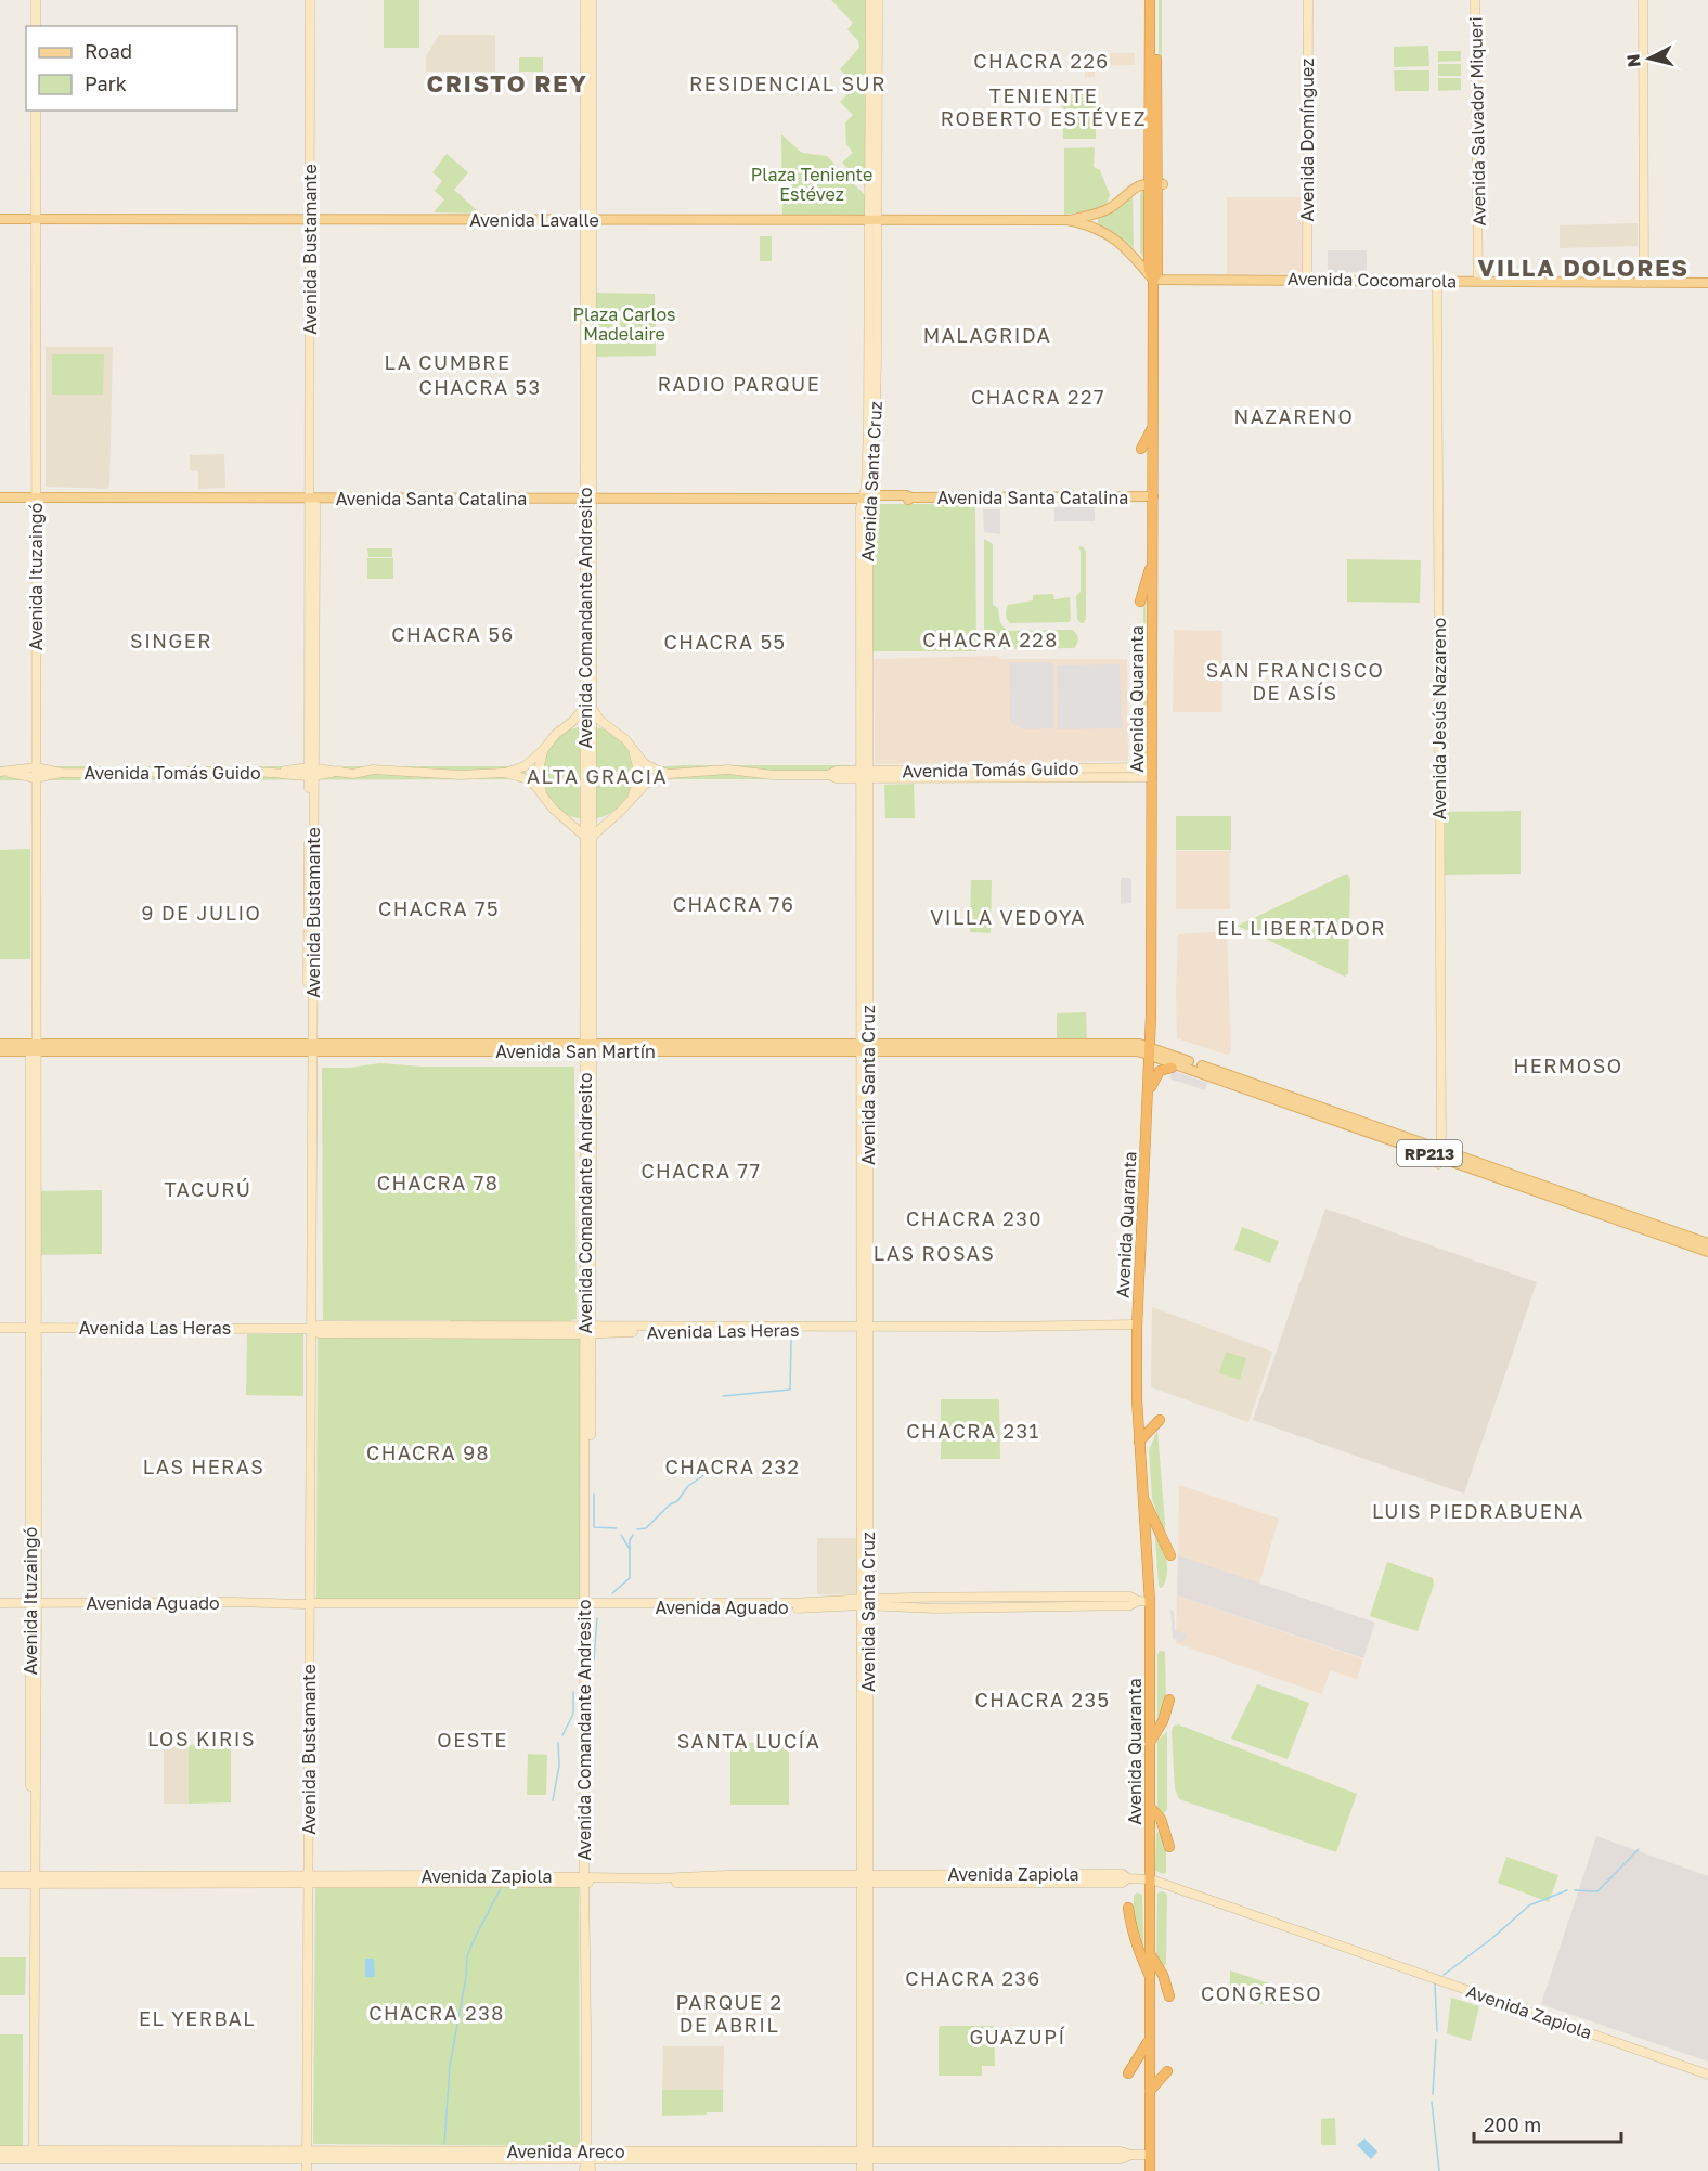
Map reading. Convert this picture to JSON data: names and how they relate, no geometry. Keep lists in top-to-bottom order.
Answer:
{
  "streets": {
    "highway": ["Avenida Quaranta"],
    "main road": [
      "Avenida Salvador Miqueri",
      "Avenida Domínguez",
      "Avenida Lavalle",
      "Avenida Bustamante",
      "Avenida Cocomarola",
      "Avenida Santa Cruz",
      "Avenida Santa Catalina",
      "Avenida Ituzaingó",
      "Avenida Comandante Andresito",
      "Avenida Jesús Nazareno",
      "Avenida Tomás Guido",
      "Avenida San Martín",
      "RP213",
      "Avenida Las Heras",
      "Avenida Aguado",
      "Avenida Zapiola",
      "Avenida Areco"
    ]
  },
  "crossings": [
    ["Avenida Salvador Miqueri", "Avenida Cocomarola"],
    ["Avenida Domínguez", "Avenida Cocomarola"],
    ["Avenida Lavalle", "Avenida Bustamante"],
    ["Avenida Lavalle", "Avenida Cocomarola"],
    ["Avenida Lavalle", "Avenida Santa Cruz"],
    ["Avenida Lavalle", "Avenida Ituzaingó"],
    ["Avenida Lavalle", "Avenida Comandante Andresito"],
    ["Avenida Lavalle", "Avenida Quaranta"],
    ["Avenida Bustamante", "Avenida Santa Catalina"],
    ["Avenida Bustamante", "Avenida Tomás Guido"],
    ["Avenida Bustamante", "Avenida San Martín"],
    ["Avenida Bustamante", "Avenida Las Heras"],
    ["Avenida Bustamante", "Avenida Aguado"],
    ["Avenida Bustamante", "Avenida Zapiola"],
    ["Avenida Bustamante", "Avenida Areco"],
    ["Avenida Cocomarola", "Avenida Quaranta"],
    ["Avenida Cocomarola", "Avenida Jesús Nazareno"],
    ["Avenida Santa Cruz", "Avenida Santa Catalina"],
    ["Avenida Santa Cruz", "Avenida Tomás Guido"],
    ["Avenida Santa Cruz", "Avenida San Martín"],
    ["Avenida Santa Cruz", "Avenida Las Heras"],
    ["Avenida Santa Cruz", "Avenida Aguado"],
    ["Avenida Santa Cruz", "Avenida Zapiola"],
    ["Avenida Santa Cruz", "Avenida Areco"],
    ["Avenida Santa Catalina", "Avenida Ituzaingó"],
    ["Avenida Santa Catalina", "Avenida Comandante Andresito"],
    ["Avenida Santa Catalina", "Avenida Quaranta"],
    ["Avenida Ituzaingó", "Avenida Tomás Guido"],
    ["Avenida Ituzaingó", "Avenida San Martín"],
    ["Avenida Ituzaingó", "Avenida Las Heras"],
    ["Avenida Ituzaingó", "Avenida Aguado"],
    ["Avenida Ituzaingó", "Avenida Zapiola"],
    ["Avenida Ituzaingó", "Avenida Areco"],
    ["Avenida Comandante Andresito", "Avenida Tomás Guido"],
    ["Avenida Comandante Andresito", "Avenida San Martín"],
    ["Avenida Comandante Andresito", "Avenida Las Heras"],
    ["Avenida Comandante Andresito", "Avenida Aguado"],
    ["Avenida Comandante Andresito", "Avenida Zapiola"],
    ["Avenida Comandante Andresito", "Avenida Areco"],
    ["Avenida Quaranta", "Avenida Tomás Guido"],
    ["Avenida Quaranta", "Avenida San Martín"],
    ["Avenida Quaranta", "RP213"],
    ["Avenida Quaranta", "Avenida Las Heras"],
    ["Avenida Quaranta", "Avenida Aguado"],
    ["Avenida Quaranta", "Avenida Zapiola"],
    ["Avenida Quaranta", "Avenida Areco"],
    ["Avenida Jesús Nazareno", "RP213"],
    ["Avenida San Martín", "RP213"]
  ],
  "districts": [
    "CHACRA 226",
    "CRISTO REY",
    "RESIDENCIAL SUR",
    "TENIENTE ROBERTO ESTÉVEZ",
    "VILLA DOLORES",
    "MALAGRIDA",
    "LA CUMBRE",
    "RADIO PARQUE",
    "CHACRA 53",
    "CHACRA 227",
    "NAZARENO",
    "CHACRA 56",
    "CHACRA 228",
    "SINGER",
    "CHACRA 55",
    "SAN FRANCISCO DE ASÍS",
    "ALTA GRACIA",
    "CHACRA 76",
    "CHACRA 75",
    "9 DE JULIO",
    "VILLA VEDOYA",
    "EL LIBERTADOR",
    "HERMOSO",
    "CHACRA 77",
    "CHACRA 78",
    "TACURÚ",
    "CHACRA 230",
    "LAS ROSAS",
    "CHACRA 231",
    "CHACRA 98",
    "LAS HERAS",
    "CHACRA 232",
    "LUIS PIEDRABUENA",
    "CHACRA 235",
    "LOS KIRIS",
    "OESTE",
    "SANTA LUCÍA",
    "CHACRA 236",
    "CONGRESO",
    "PARQUE 2 DE ABRIL",
    "CHACRA 238",
    "EL YERBAL",
    "GUAZUPÍ"
  ],
  "parks": ["Plaza Teniente Estévez", "Plaza Carlos Madelaire"],
  "legend": ["Road", "Park"],
  "scale_bar": "200 m",
  "north": "left"
}
